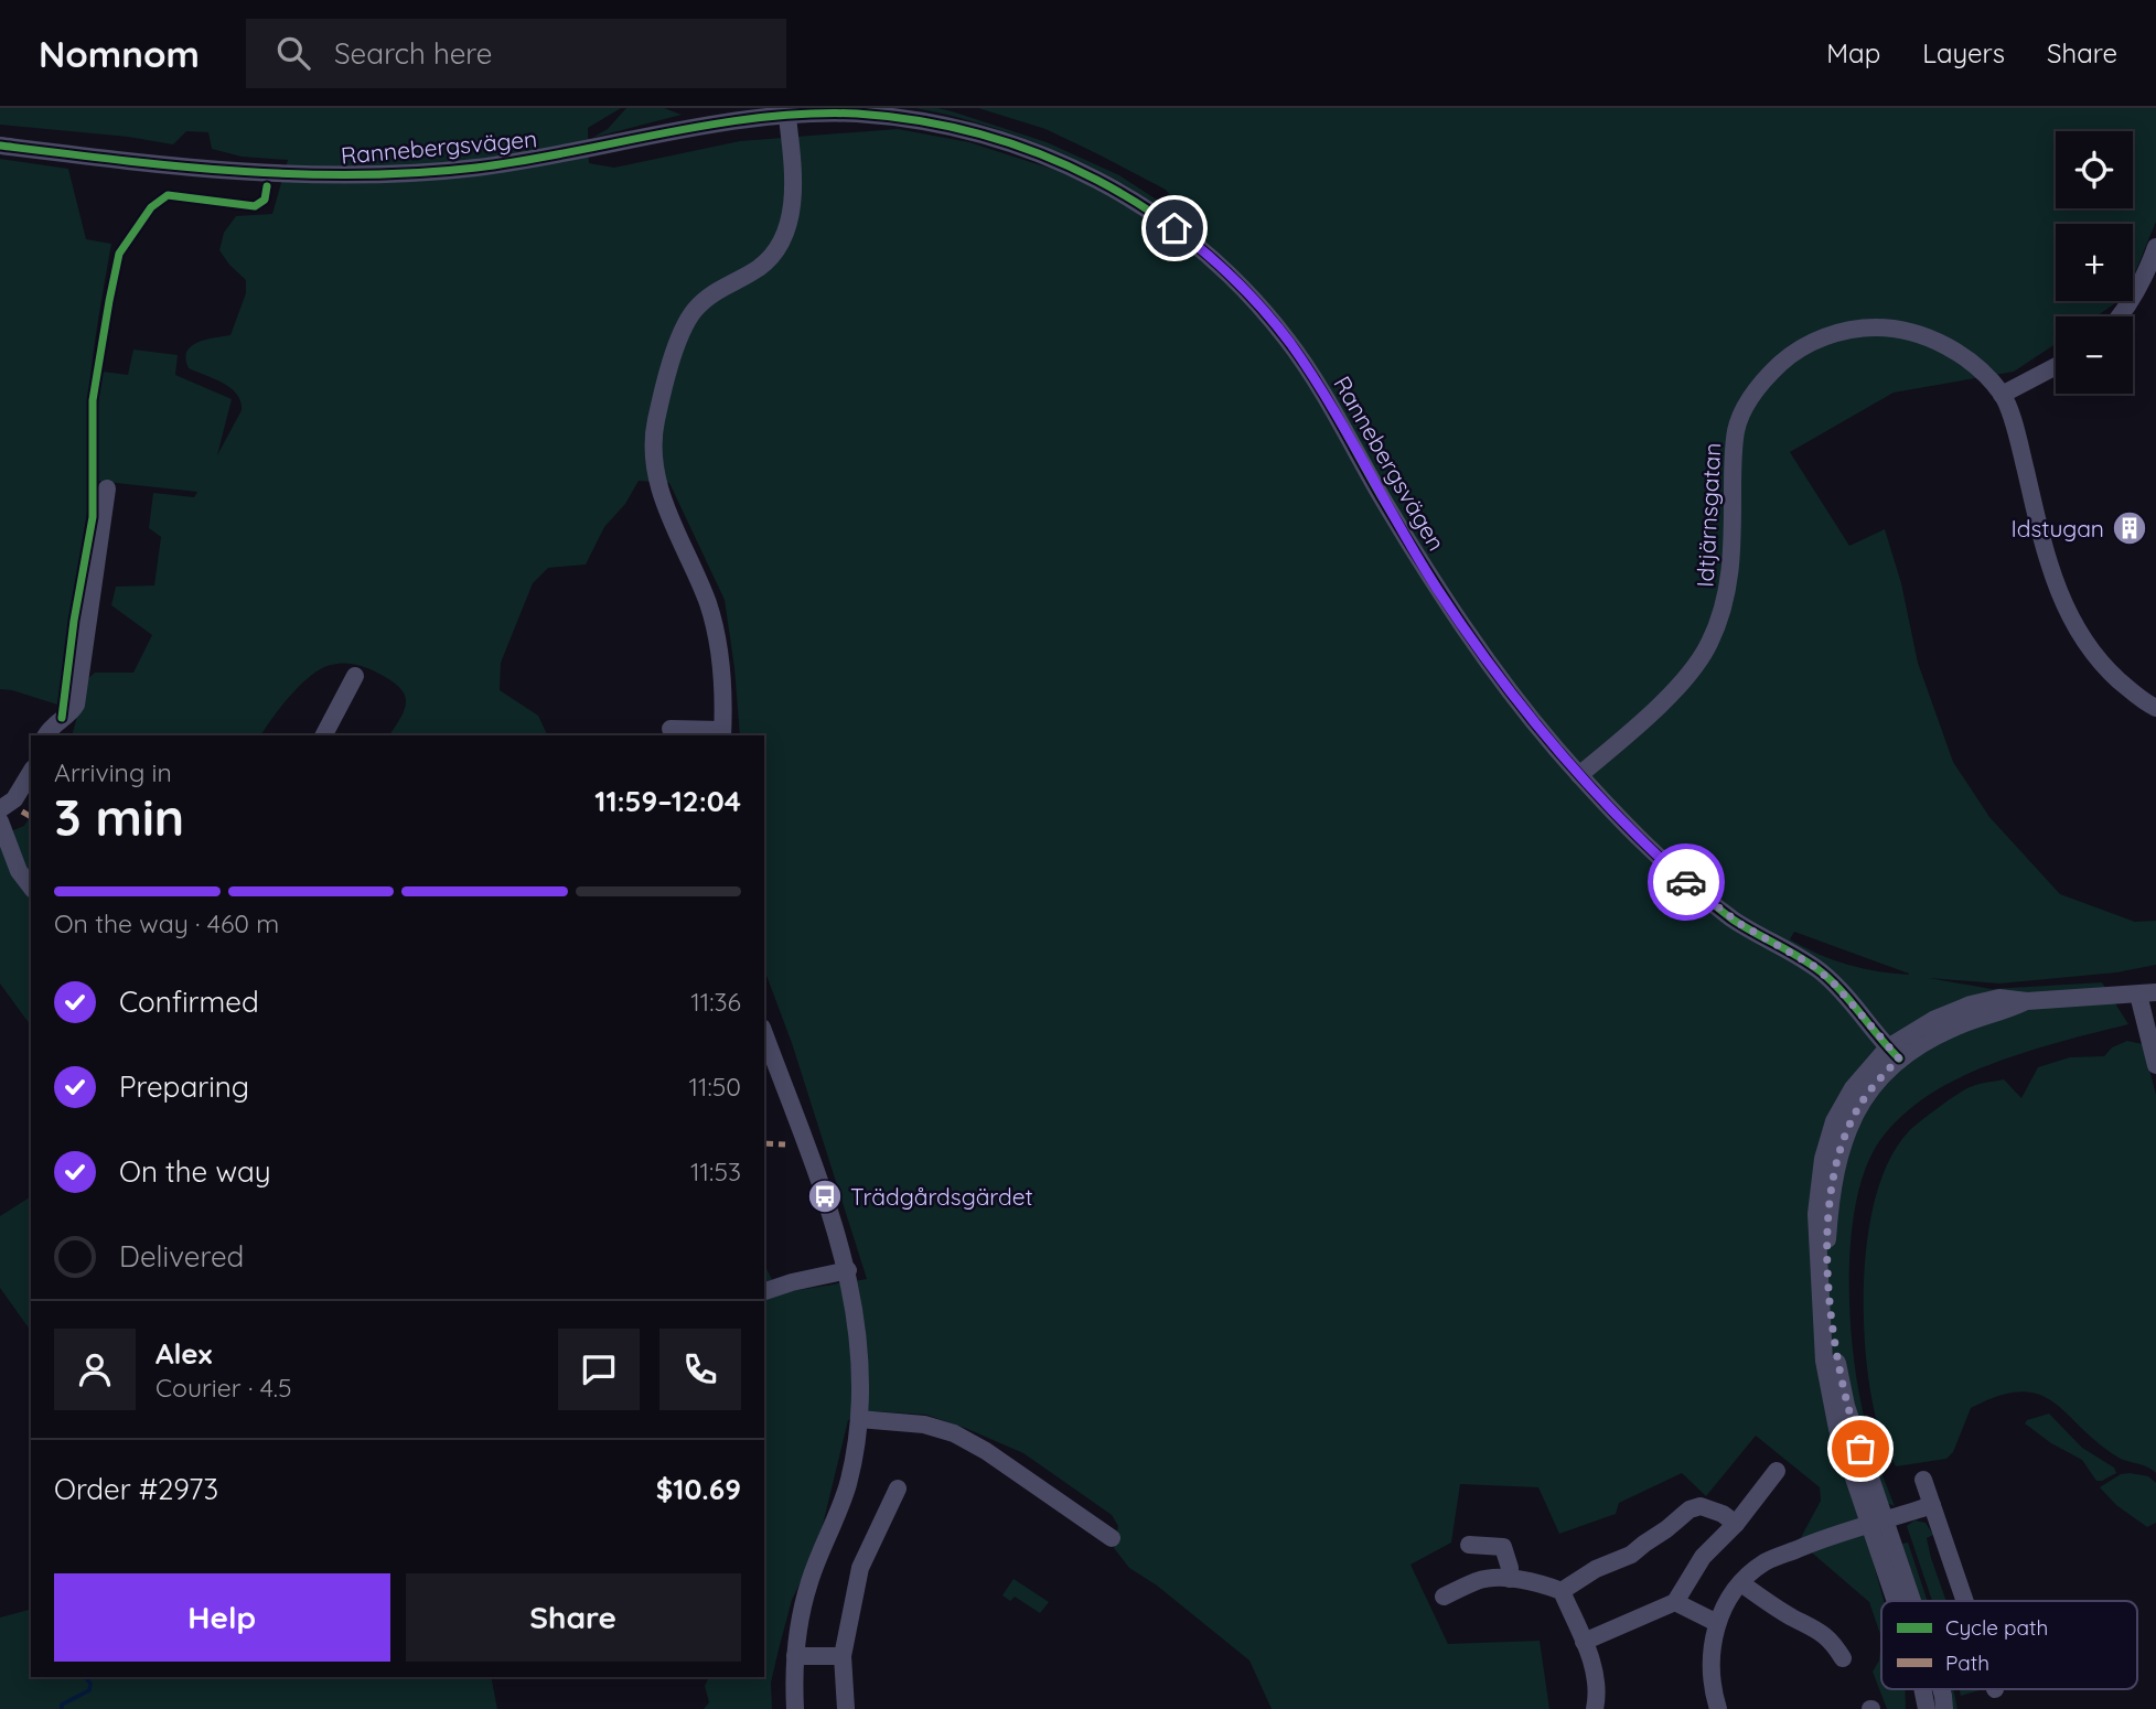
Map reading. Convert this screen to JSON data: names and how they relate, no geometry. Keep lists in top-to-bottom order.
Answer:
{
  "streets": {
    "street": ["Rannebergsvägen", "Idtjärnsgatan"]
  },
  "crossings": [
    ["Rannebergsvägen", "Idtjärnsgatan"]
  ],
  "places": {
    "building": ["Idstugan"],
    "bus stop": ["Trädgårdsgärdet"]
  },
  "legend": ["Cycle path", "Path"],
  "page": {
    "header": "Nomnom",
    "search": "Search here",
    "nav": ["Map", "Layers", "Share"],
    "map_buttons": ["+", "−"],
    "heading": ["3 min", "Arriving in", "11:59–12:04"],
    "panel": [
      "Alex",
      "Courier · 4.5",
      "Order #2973",
      "$10.69"
    ],
    "bar": "On the way · 460 m",
    "list": [
      ["Confirmed", "11:36"],
      ["Preparing", "11:50"],
      ["On the way", "11:53"],
      "Delivered"
    ],
    "buttons": ["Help", "Share"]
  }
}
